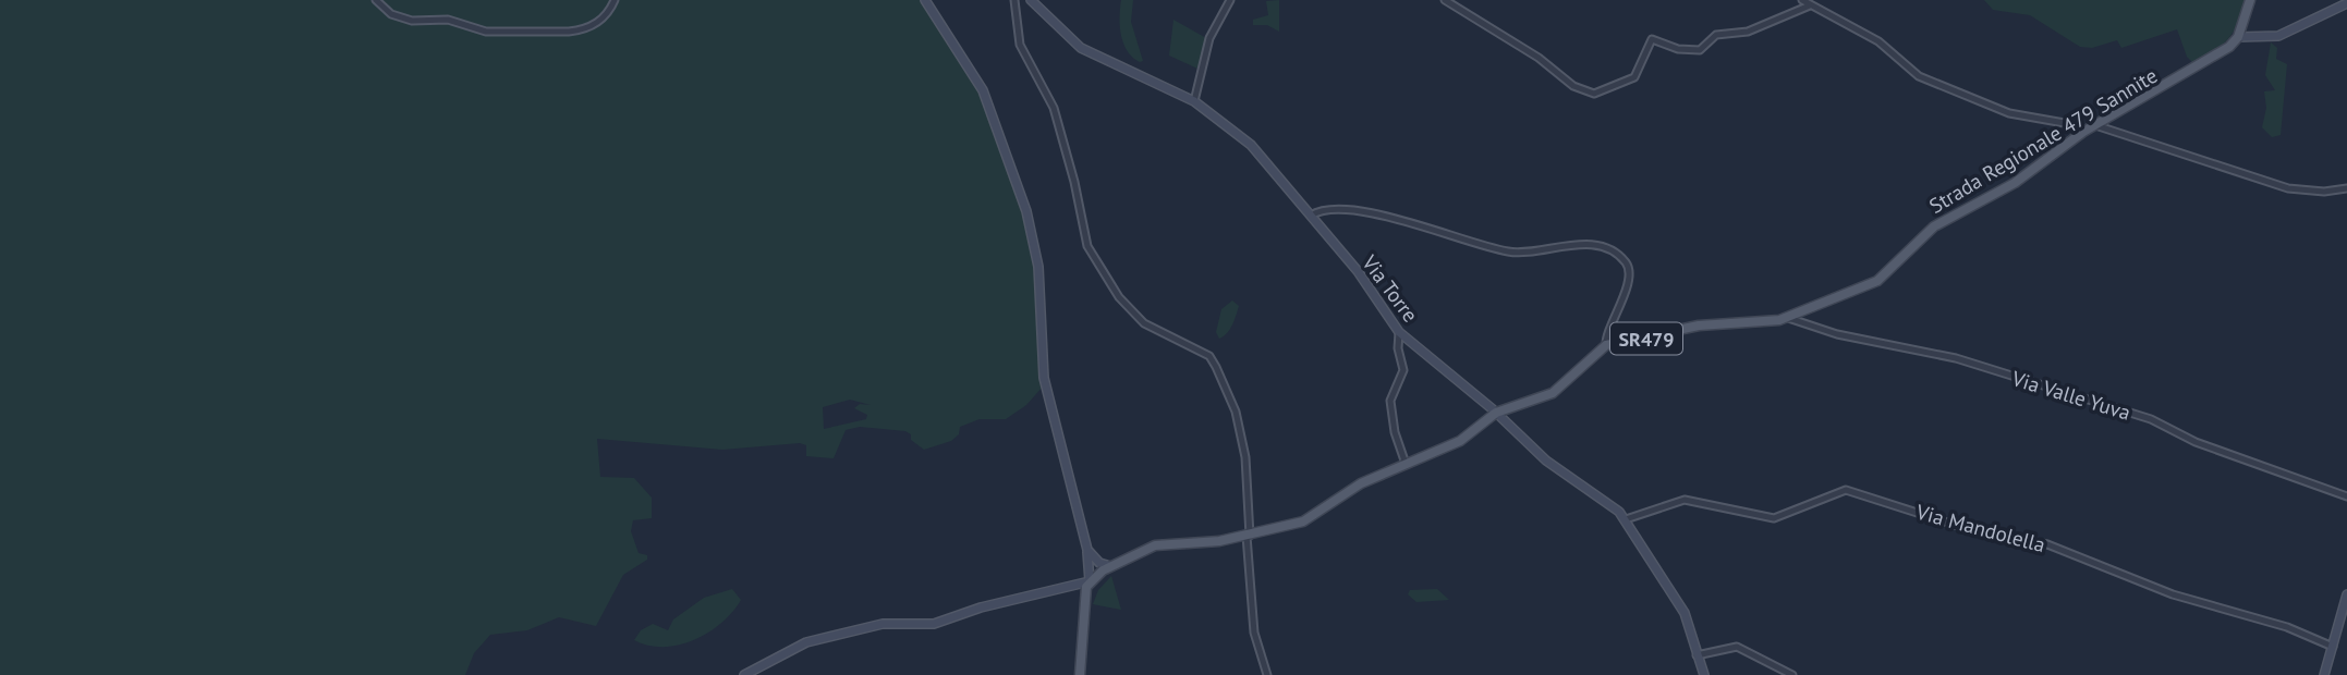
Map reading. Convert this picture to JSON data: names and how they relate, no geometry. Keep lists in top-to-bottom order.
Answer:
{
  "streets": {
    "main road": ["Strada Regionale 479 Sannite", "Via Torre", "SR479"],
    "street": ["Via Valle Yuva", "Via Mandolella"]
  },
  "crossings": [
    ["Strada Regionale 479 Sannite", "SR479"],
    ["Strada Regionale 479 Sannite", "Via Valle Yuva"],
    ["Via Torre", "SR479"],
    ["Via Torre", "Via Mandolella"]
  ]
}
